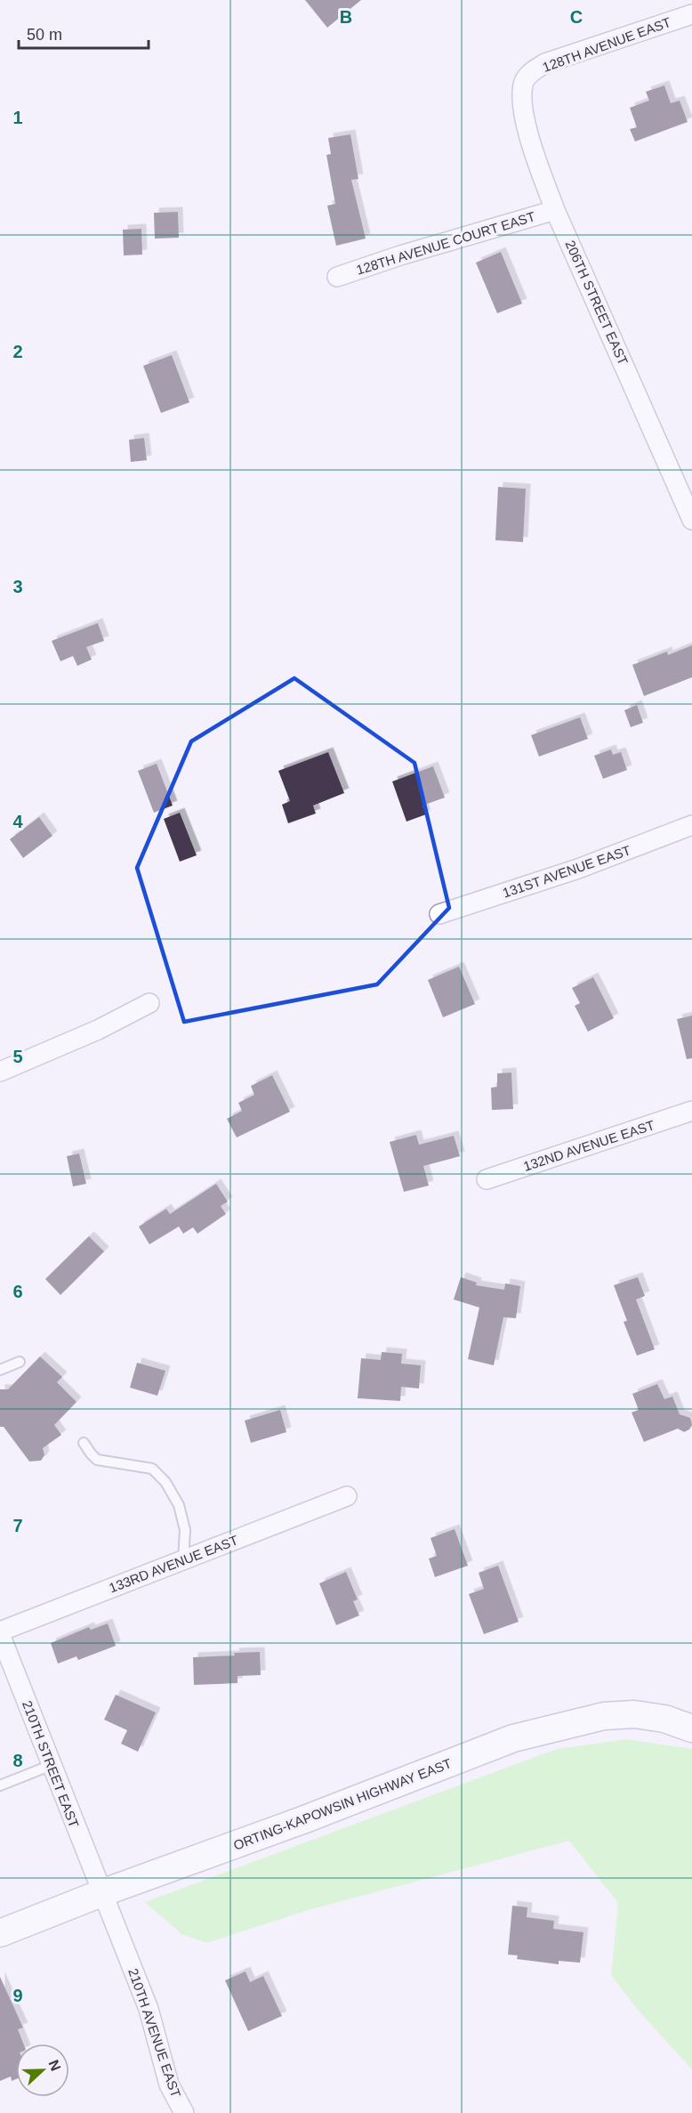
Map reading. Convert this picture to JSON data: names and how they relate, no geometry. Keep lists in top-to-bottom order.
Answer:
{
  "streets": {
    "main road": ["ORTING-KAPOWSIN HIGHWAY EAST"],
    "street": [
      "128TH AVENUE EAST",
      "128TH AVENUE COURT EAST",
      "206TH STREET EAST",
      "131ST AVENUE EAST",
      "132ND AVENUE EAST",
      "133RD AVENUE EAST",
      "210TH STREET EAST",
      "210TH AVENUE EAST"
    ]
  },
  "crossings": [
    ["128TH AVENUE EAST", "206TH STREET EAST"],
    ["128TH AVENUE COURT EAST", "206TH STREET EAST"],
    ["133RD AVENUE EAST", "210TH STREET EAST"],
    ["210TH STREET EAST", "ORTING-KAPOWSIN HIGHWAY EAST"],
    ["210TH STREET EAST", "210TH AVENUE EAST"],
    ["ORTING-KAPOWSIN HIGHWAY EAST", "210TH AVENUE EAST"]
  ],
  "scale_bar": "50 m",
  "north": "right",
  "grid": {
    "columns": ["B", "C"],
    "rows": [
      "1",
      "2",
      "3",
      "4",
      "5",
      "6",
      "7",
      "8",
      "9"
    ]
  }
}
